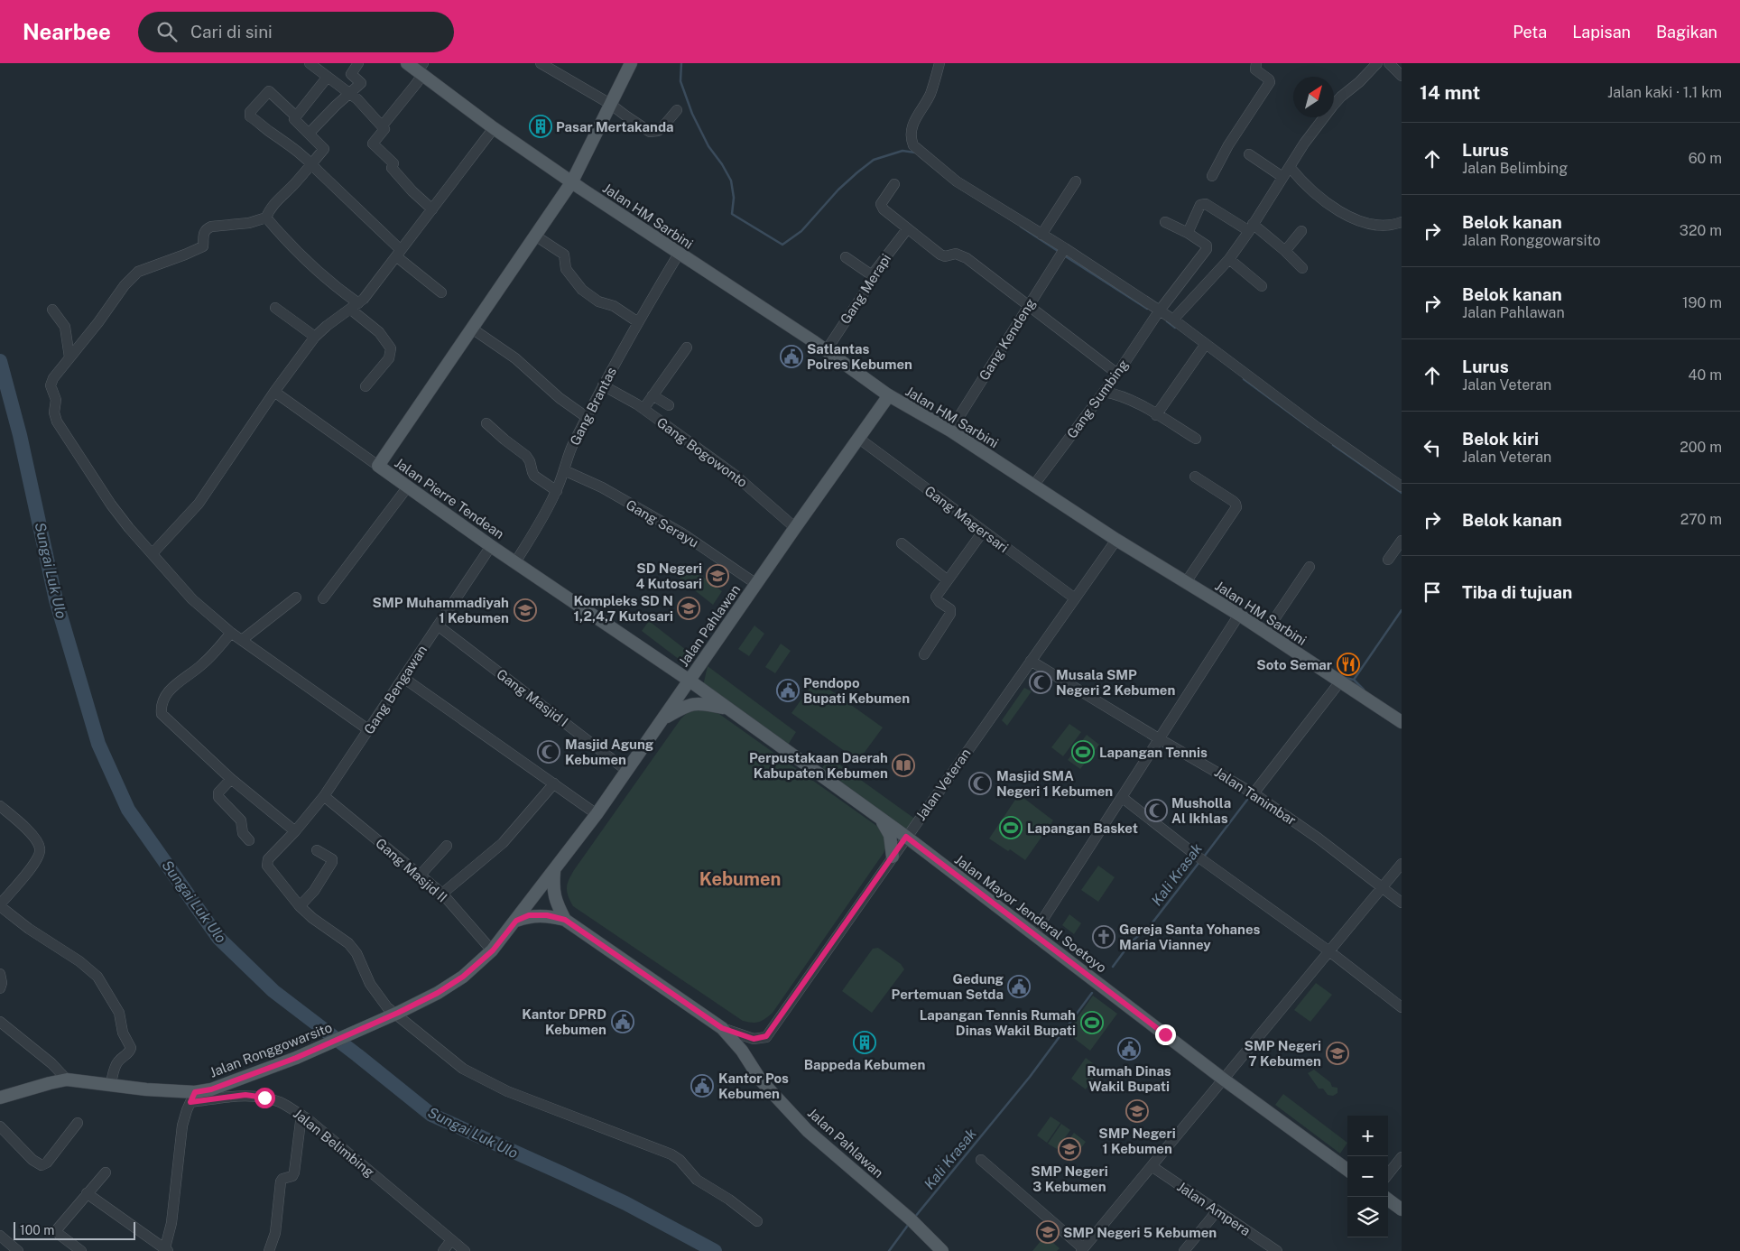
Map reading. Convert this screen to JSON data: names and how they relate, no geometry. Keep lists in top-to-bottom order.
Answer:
{
  "streets": {
    "main road": [
      "Jalan HM Sarbini",
      "Jalan Pierre Tendean",
      "Jalan Pahlawan",
      "Jalan Mayor Jenderal Soetoyo",
      "Jalan Ronggowarsito"
    ],
    "street": [
      "Gang Merapi",
      "Gang Kendeng",
      "Gang Sumbing",
      "Gang Brantas",
      "Gang Bogowonto",
      "Gang Magersari",
      "Gang Serayu",
      "Gang Bengawan",
      "Gang Masjid I",
      "Jalan Veteran",
      "Jalan Tanimbar",
      "Gang Masjid II",
      "Jalan Belimbing",
      "Jalan Ampera"
    ]
  },
  "crossings": [
    ["Jalan HM Sarbini", "Gang Merapi"],
    ["Jalan HM Sarbini", "Gang Kendeng"],
    ["Jalan HM Sarbini", "Gang Sumbing"],
    ["Jalan HM Sarbini", "Gang Brantas"],
    ["Jalan HM Sarbini", "Jalan Pierre Tendean"],
    ["Jalan HM Sarbini", "Jalan Pahlawan"],
    ["Jalan HM Sarbini", "Jalan Veteran"],
    ["Gang Brantas", "Gang Bogowonto"],
    ["Gang Brantas", "Jalan Pierre Tendean"],
    ["Gang Brantas", "Gang Serayu"],
    ["Gang Bogowonto", "Jalan Pahlawan"],
    ["Jalan Pierre Tendean", "Jalan Pahlawan"],
    ["Jalan Pierre Tendean", "Gang Bengawan"],
    ["Jalan Pierre Tendean", "Jalan Mayor Jenderal Soetoyo"],
    ["Gang Magersari", "Jalan Pahlawan"],
    ["Gang Magersari", "Jalan Veteran"],
    ["Gang Serayu", "Jalan Pahlawan"],
    ["Jalan Pahlawan", "Gang Masjid I"],
    ["Jalan Pahlawan", "Jalan Veteran"],
    ["Jalan Pahlawan", "Jalan Mayor Jenderal Soetoyo"],
    ["Jalan Pahlawan", "Jalan Ronggowarsito"],
    ["Gang Bengawan", "Gang Masjid I"],
    ["Gang Bengawan", "Gang Masjid II"],
    ["Jalan Veteran", "Jalan Tanimbar"],
    ["Jalan Veteran", "Jalan Mayor Jenderal Soetoyo"],
    ["Gang Masjid II", "Jalan Ronggowarsito"],
    ["Jalan Ronggowarsito", "Jalan Belimbing"]
  ],
  "districts": ["Kebumen"],
  "water": ["Sungai Luk Ulo", "Kali Krasak"],
  "places": {
    "building": ["Pasar Mertakanda", "Bappeda Kebumen"],
    "public building": [
      "Satlantas Polres Kebumen",
      "Pendopo Bupati Kebumen",
      "Gedung Pertemuan Setda",
      "Kantor DPRD Kebumen",
      "Rumah Dinas Wakil Bupati",
      "Kantor Pos Kebumen"
    ],
    "school or university": [
      "SD Negeri 4 Kutosari",
      "Kompleks SD N 1,2,4,7 Kutosari",
      "SMP Muhammadiyah 1 Kebumen",
      "SMP Negeri 7 Kebumen",
      "SMP Negeri 1 Kebumen",
      "SMP Negeri 3 Kebumen",
      "SMP Negeri 5 Kebumen"
    ],
    "restaurant": ["Soto Semar"],
    "mosque": [
      "Musala SMP Negeri 2 Kebumen",
      "Masjid Agung Kebumen",
      "Masjid SMA Negeri 1 Kebumen",
      "Musholla Al Ikhlas"
    ],
    "sports": ["Lapangan Tennis", "Lapangan Basket", "Lapangan Tennis Rumah Dinas Wakil Bupati"],
    "library": ["Perpustakaan Daerah Kabupaten Kebumen"],
    "church": ["Gereja Santa Yohanes Maria Vianney"]
  },
  "scale_bar": "100 m",
  "north": "top right",
  "page": {
    "header": "Nearbee",
    "search": "Cari di sini",
    "nav": ["Peta", "Lapisan", "Bagikan"],
    "heading": ["14 mnt", "Jalan kaki · 1.1 km"],
    "list": [
      ["Lurus", "Jalan Belimbing", "60 m"],
      ["Belok kanan", "Jalan Ronggowarsito", "320 m"],
      ["Belok kanan", "Jalan Pahlawan", "190 m"],
      ["Lurus", "Jalan Veteran", "40 m"],
      ["Belok kiri", "Jalan Veteran", "200 m"],
      ["Belok kanan", "270 m"],
      "Tiba di tujuan"
    ],
    "map_buttons": ["+", "−"],
    "scale": "100 m"
  }
}
